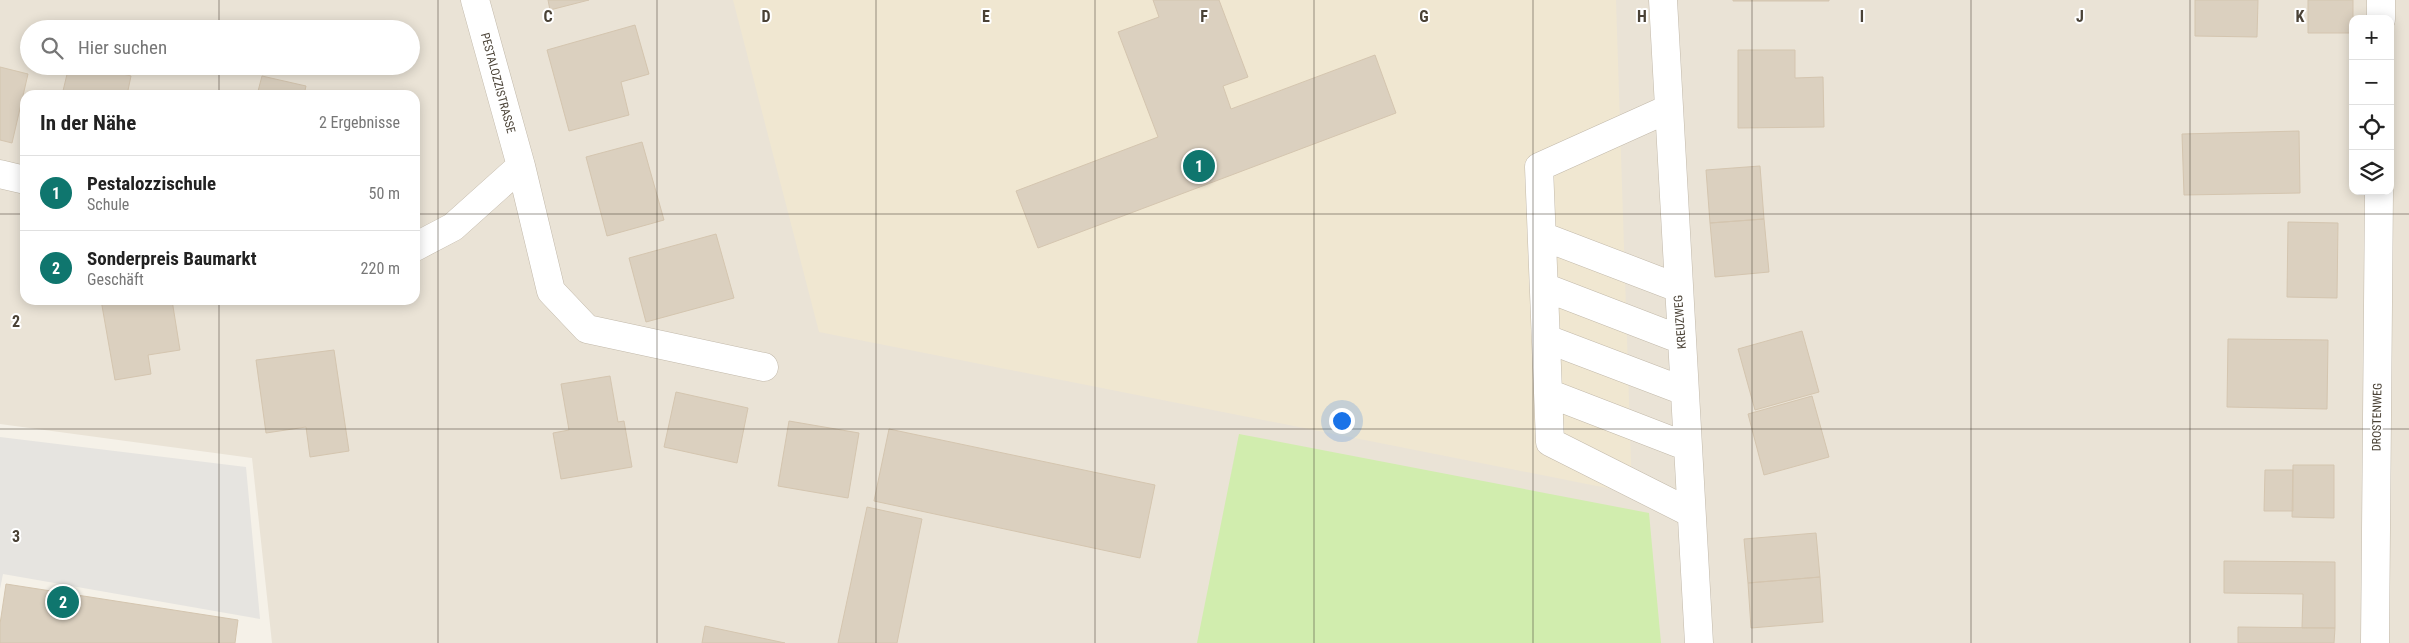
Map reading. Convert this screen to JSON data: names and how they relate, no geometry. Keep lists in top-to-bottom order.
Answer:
{
  "streets": {
    "street": ["PESTALOZZISTRASSE", "KREUZWEG", "DROSTENWEG"]
  },
  "page": {
    "map_buttons": ["+", "−"],
    "search": "Hier suchen",
    "heading": ["In der Nähe", "2 Ergebnisse"],
    "pins": ["1", "2"],
    "list": [
      {
        "mark": "1",
        "name": "Pestalozzischule",
        "note": "Schule",
        "value": "50 m"
      },
      {
        "mark": "2",
        "name": "Sonderpreis Baumarkt",
        "note": "Geschäft",
        "value": "220 m"
      }
    ]
  },
  "grid": {
    "columns": [
      "C",
      "D",
      "E",
      "F",
      "G",
      "H",
      "I",
      "J",
      "K"
    ],
    "rows": ["2", "3"]
  }
}
